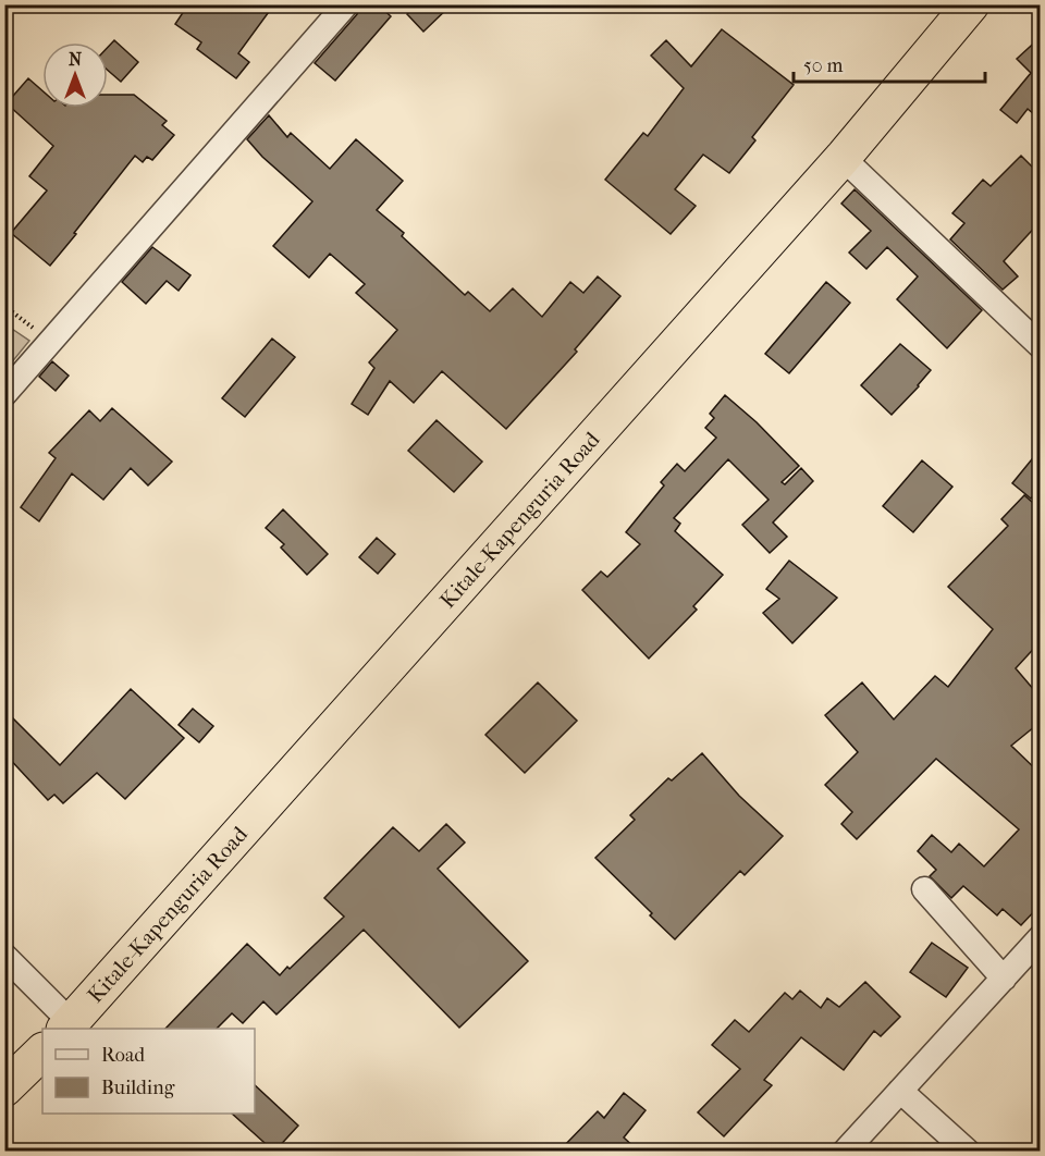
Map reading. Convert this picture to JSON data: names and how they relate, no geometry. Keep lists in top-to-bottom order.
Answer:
{
  "streets": {
    "highway": ["Kitale-Kapenguria Road"]
  },
  "legend": ["Road", "Building"],
  "scale_bar": "50 m",
  "north": "top"
}
